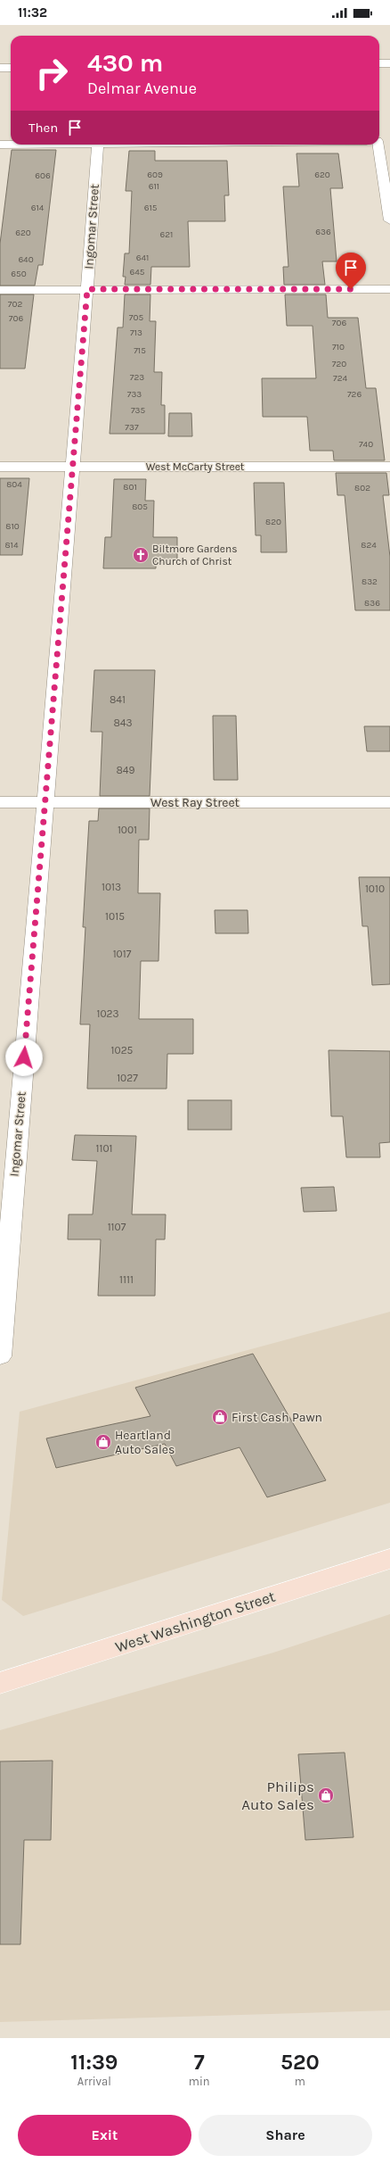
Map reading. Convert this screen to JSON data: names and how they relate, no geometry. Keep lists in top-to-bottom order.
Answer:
{
  "streets": {
    "main road": ["West Washington Street"],
    "street": ["Ingomar Street", "West McCarty Street", "West Ray Street"]
  },
  "crossings": [
    ["Ingomar Street", "West McCarty Street"],
    ["Ingomar Street", "West Ray Street"]
  ],
  "places": {
    "church": ["Biltmore Gardens Church of Christ"],
    "shop": ["First Cash Pawn", "Heartland Auto Sales", "Philips Auto Sales"]
  },
  "house_numbers": [
    "609",
    "620",
    "606",
    "611",
    "614",
    "615",
    "636",
    "620",
    "621",
    "641",
    "640",
    "645",
    "650",
    "702",
    "705",
    "706",
    "706",
    "713",
    "710",
    "715",
    "720",
    "723",
    "724",
    "733",
    "726",
    "735",
    "737",
    "740",
    "804",
    "801",
    "802",
    "805",
    "820",
    "810",
    "814",
    "824",
    "832",
    "836",
    "841",
    "843",
    "849",
    "1001",
    "1013",
    "1010",
    "1015",
    "1017",
    "1023",
    "1025",
    "1027",
    "1101",
    "1107",
    "1111"
  ],
  "page": {
    "status": "11:32",
    "turn": ["430 m", "Delmar Avenue"],
    "then": "Then",
    "eta": [
      "11:39",
      "Arrival",
      "7",
      "min",
      "520",
      "m"
    ],
    "buttons": ["Exit", "Share"]
  }
}
